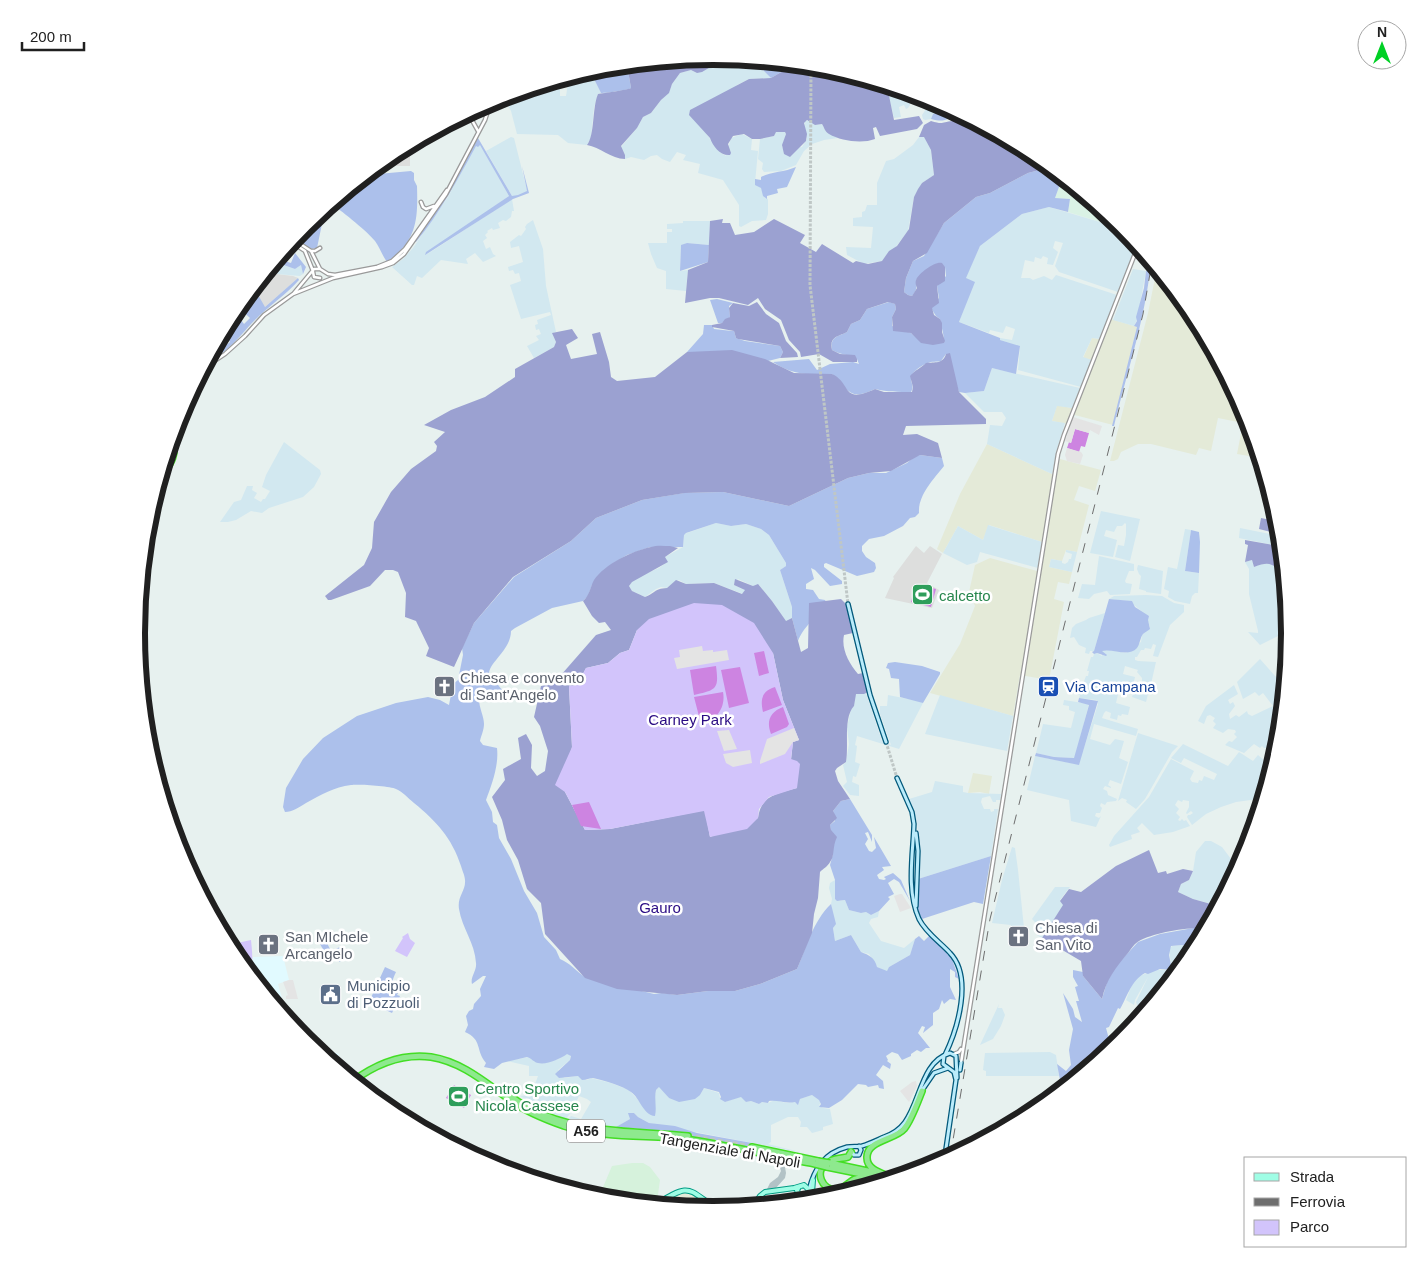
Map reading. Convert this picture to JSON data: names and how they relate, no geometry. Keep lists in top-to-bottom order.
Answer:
{
  "streets": {
    "highway": ["A56", "Tangenziale di Napoli"]
  },
  "parks": ["Carney Park", "Gauro"],
  "places": {
    "sports": ["calcetto", "Centro Sportivo Nicola Cassese"],
    "church": ["Chiesa e convento di Sant'Angelo", "Chiesa di San Vito", "San MIchele Arcangelo"],
    "station": ["Via Campana"],
    "public building": ["Municipio di Pozzuoli"]
  },
  "legend": ["Strada", "Ferrovia", "Parco"],
  "scale_bar": "200 m",
  "north": "top"
}
